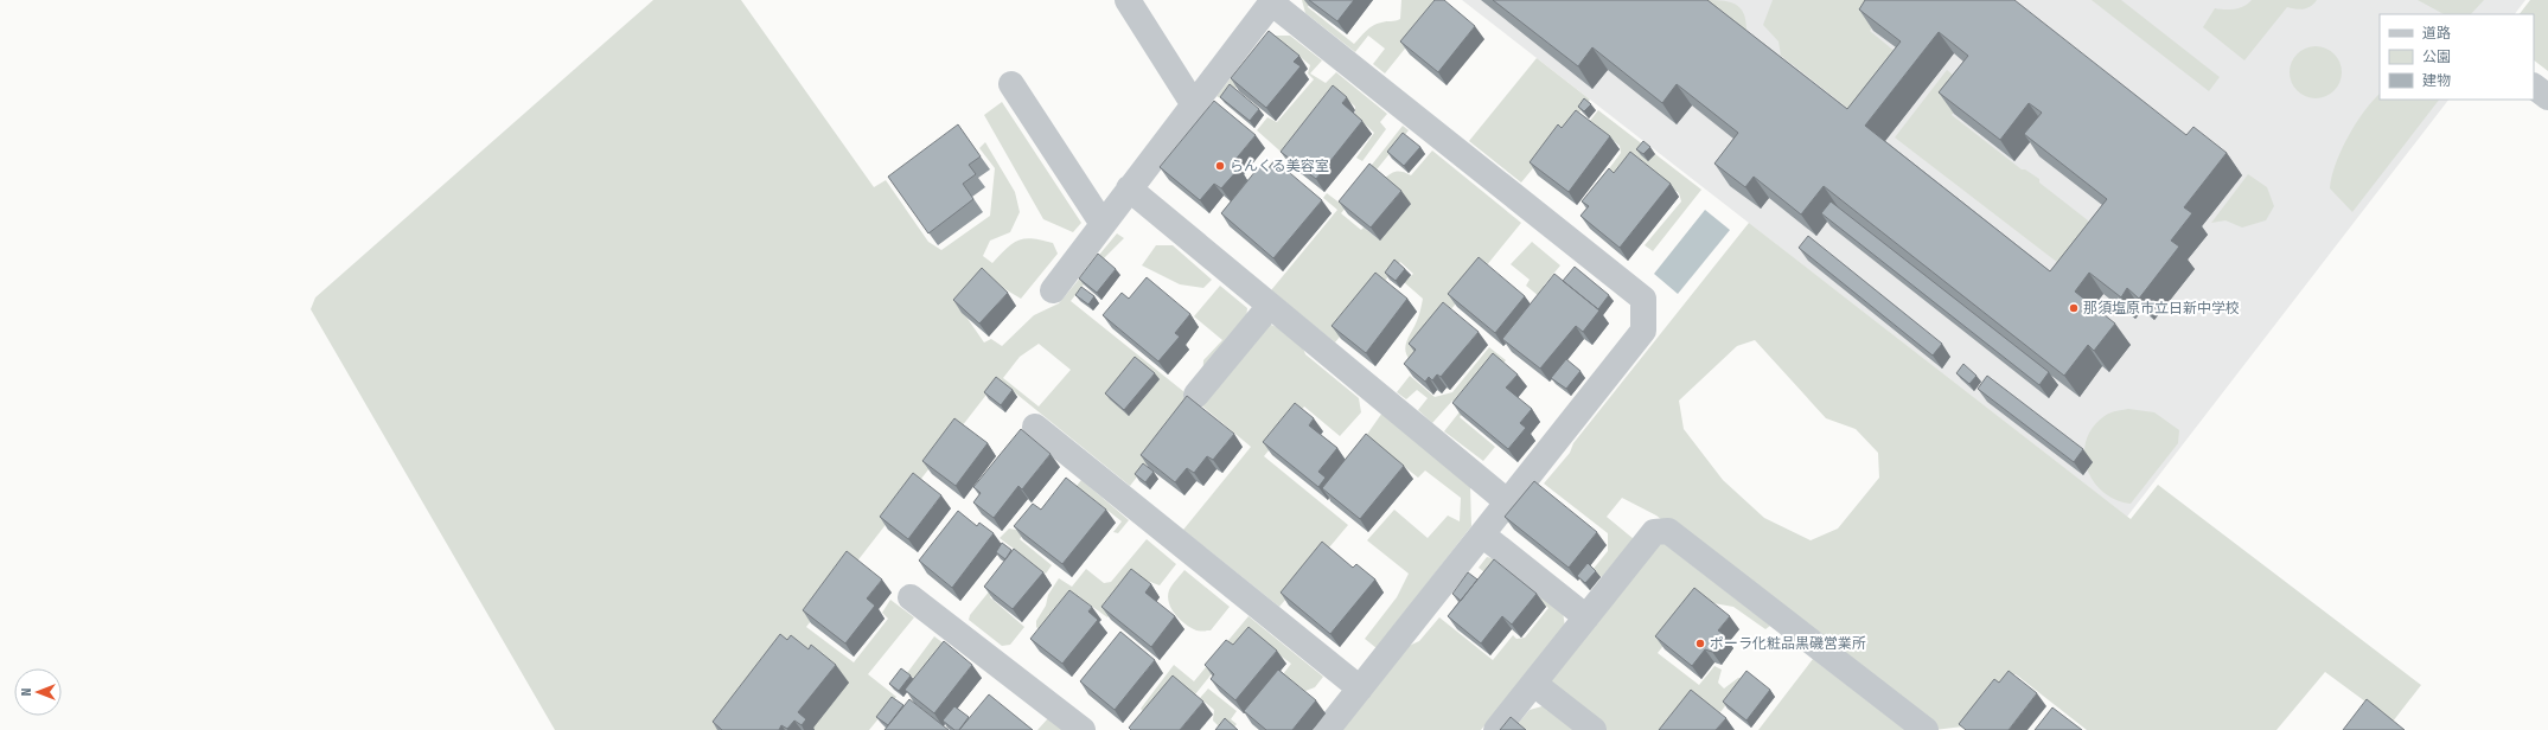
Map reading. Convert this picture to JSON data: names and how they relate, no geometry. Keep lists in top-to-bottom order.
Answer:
{
  "places": ["らんくる美容室", "那須塩原市立日新中学校", "ポーラ化粧品黒磯営業所"],
  "legend": ["道路", "公園", "建物"],
  "north": "left"
}
